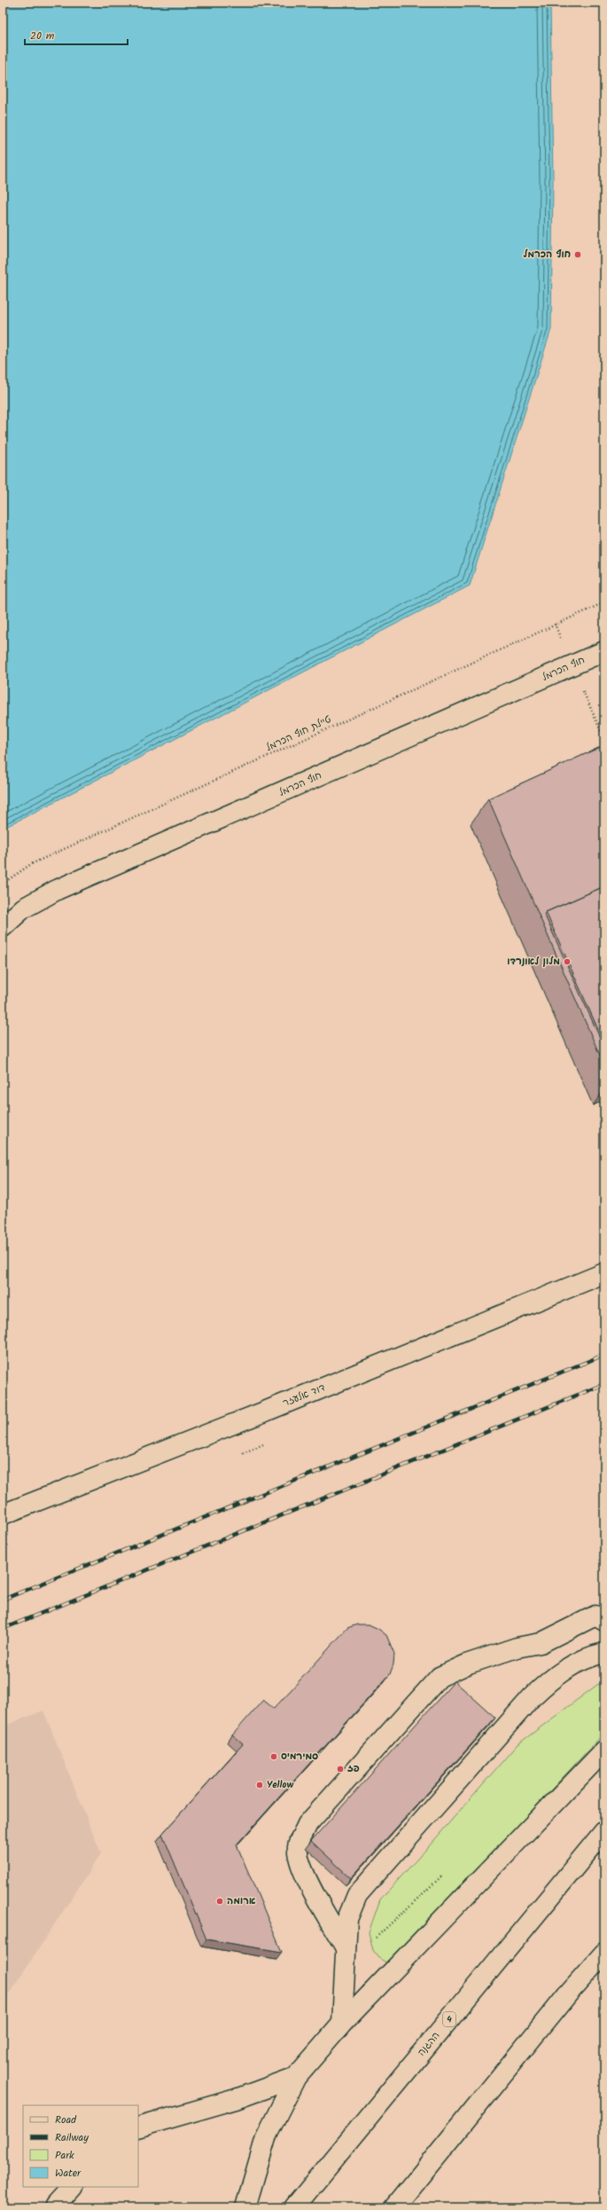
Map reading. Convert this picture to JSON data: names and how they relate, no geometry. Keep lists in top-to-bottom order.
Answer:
{
  "streets": {
    "main road": [
      "חוף הכרמל",
      "דוד אלעזר",
      "4",
      "ההגנה"
    ],
    "path": ["טיילת חוף הכרמל"]
  },
  "places": [
    "חוף הכרמל",
    "מלון לאונרדו",
    "סמירמיס",
    "פז",
    "Yellow",
    "ארומה"
  ],
  "legend": [
    "Road",
    "Railway",
    "Park",
    "Water"
  ],
  "scale_bar": "20 m"
}
